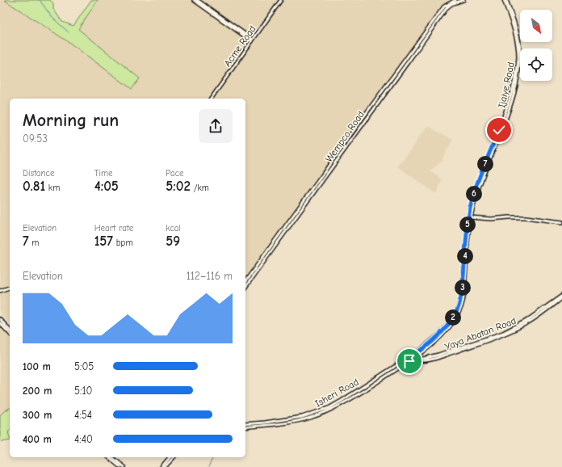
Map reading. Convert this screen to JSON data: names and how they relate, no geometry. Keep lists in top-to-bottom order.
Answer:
{
  "streets": {
    "main road": [
      "Acme Road",
      "Ijaiye Road",
      "Wempco Road",
      "Yaya Abatan Road",
      "Isheri Road"
    ]
  },
  "crossings": [
    ["Ijaiye Road", "Isheri Road"],
    ["Yaya Abatan Road", "Isheri Road"]
  ],
  "north": "bottom right",
  "page": {
    "heading": ["Morning run", "09:53"],
    "stats": [
      ["Distance", "0.81 km"],
      ["Time", "4:05"],
      ["Pace", "5:02 /km"],
      ["Elevation", "7 m"],
      ["Heart rate", "157 bpm"],
      ["kcal", "59"]
    ],
    "pins": [
      "7",
      "6",
      "5",
      "4",
      "3",
      "2"
    ],
    "chart": ["Elevation", "112–116 m"],
    "list": [
      {
        "name": "100 m",
        "note": "5:05"
      },
      {
        "name": "200 m",
        "note": "5:10"
      },
      {
        "name": "300 m",
        "note": "4:54"
      },
      {
        "name": "400 m",
        "note": "4:40"
      }
    ]
  }
}
